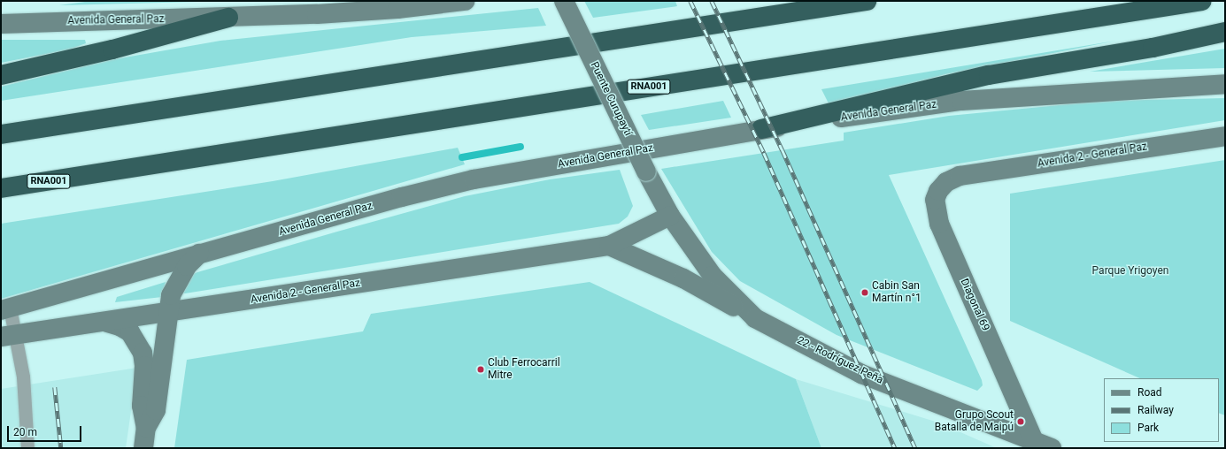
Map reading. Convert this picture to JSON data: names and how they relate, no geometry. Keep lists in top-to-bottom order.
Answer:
{
  "streets": {
    "highway": ["RNA001"],
    "street": [
      "Avenida General Paz",
      "Puente Curupaytí",
      "Avenida 2 - General Paz",
      "Diagonal 69",
      "22 - Rodríguez Peña"
    ]
  },
  "crossings": [
    ["Puente Curupaytí", "Avenida 2 - General Paz"],
    ["Puente Curupaytí", "22 - Rodríguez Peña"],
    ["Avenida 2 - General Paz", "Diagonal 69"],
    ["Avenida 2 - General Paz", "22 - Rodríguez Peña"],
    ["Diagonal 69", "22 - Rodríguez Peña"]
  ],
  "parks": ["Parque Yrigoyen"],
  "places": ["Cabin San Martín n°1", "Club Ferrocarril Mitre", "Grupo Scout Batalla de Maipú"],
  "legend": ["Road", "Railway", "Park"],
  "scale_bar": "20 m"
}
